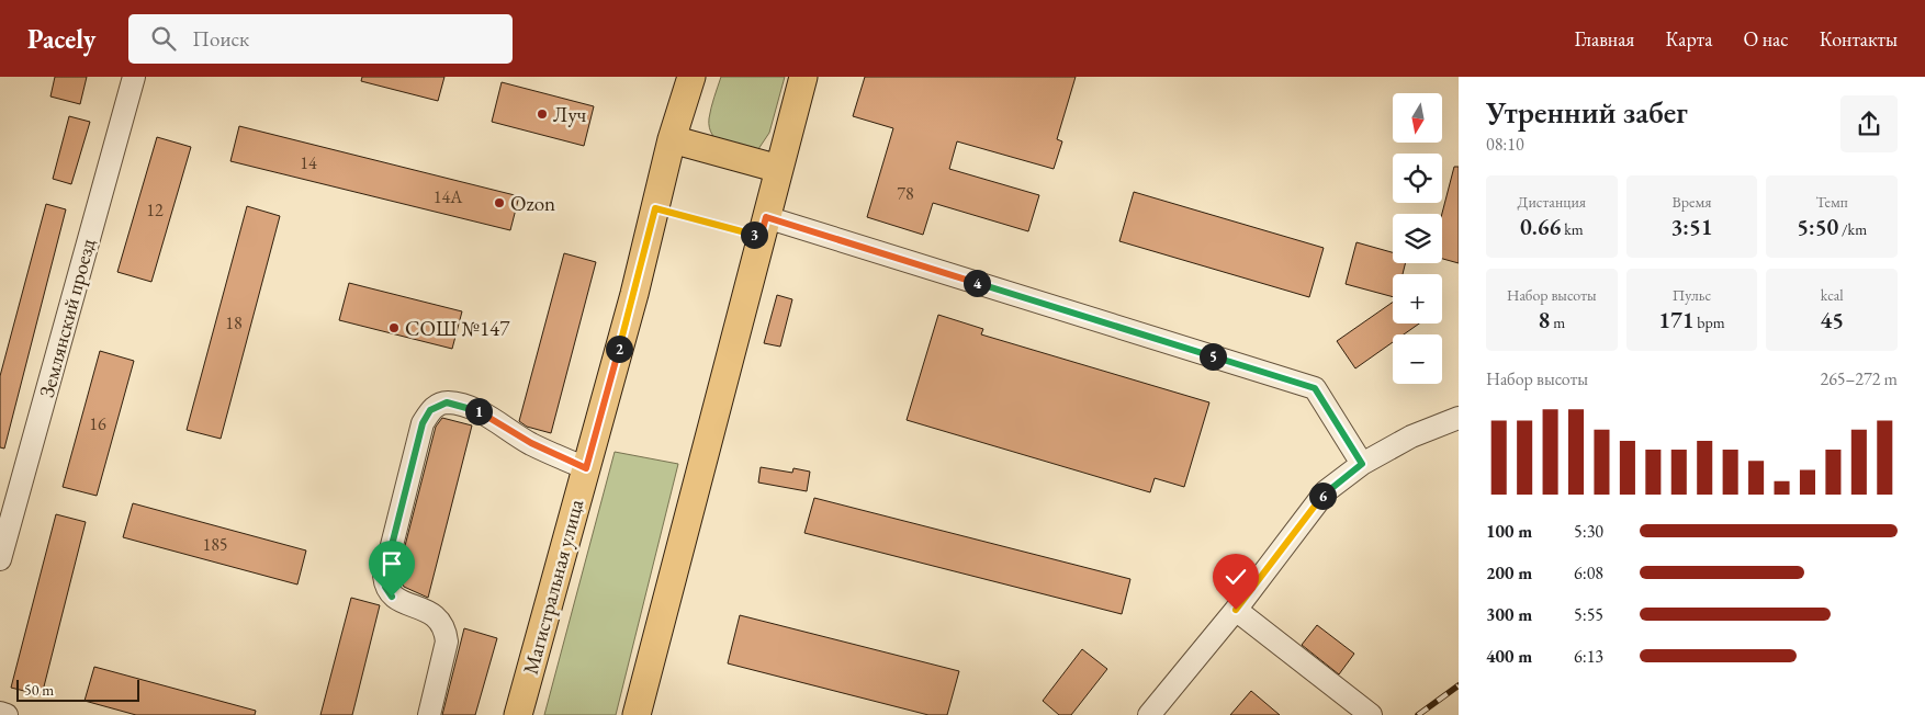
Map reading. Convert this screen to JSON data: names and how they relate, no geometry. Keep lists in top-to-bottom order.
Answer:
{
  "streets": {
    "main road": ["Магистральная улица"],
    "street": ["Землянский проезд"]
  },
  "places": ["Луч", "Ozon", "СОШ №147"],
  "house_numbers": [
    "14",
    "78",
    "14А",
    "12",
    "18",
    "16",
    "185"
  ],
  "scale_bar": "50 m",
  "north": "bottom",
  "page": {
    "header": "Pacely",
    "search": "Поиск",
    "nav": [
      "Главная",
      "Карта",
      "О нас",
      "Контакты"
    ],
    "heading": ["Утренний забег", "08:10"],
    "map_buttons": ["+", "−"],
    "stats": [
      ["Дистанция", "0.66 km"],
      ["Время", "3:51"],
      ["Темп", "5:50 /km"],
      ["Набор высоты", "8 m"],
      ["Пульс", "171 bpm"],
      ["kcal", "45"]
    ],
    "pins": [
      "3",
      "4",
      "2",
      "5",
      "1",
      "6"
    ],
    "chart": ["Набор высоты", "265–272 m"],
    "list": [
      {
        "name": "100 m",
        "note": "5:30"
      },
      {
        "name": "200 m",
        "note": "6:08"
      },
      {
        "name": "300 m",
        "note": "5:55"
      },
      {
        "name": "400 m",
        "note": "6:13"
      }
    ],
    "scale": "50 m"
  }
}
